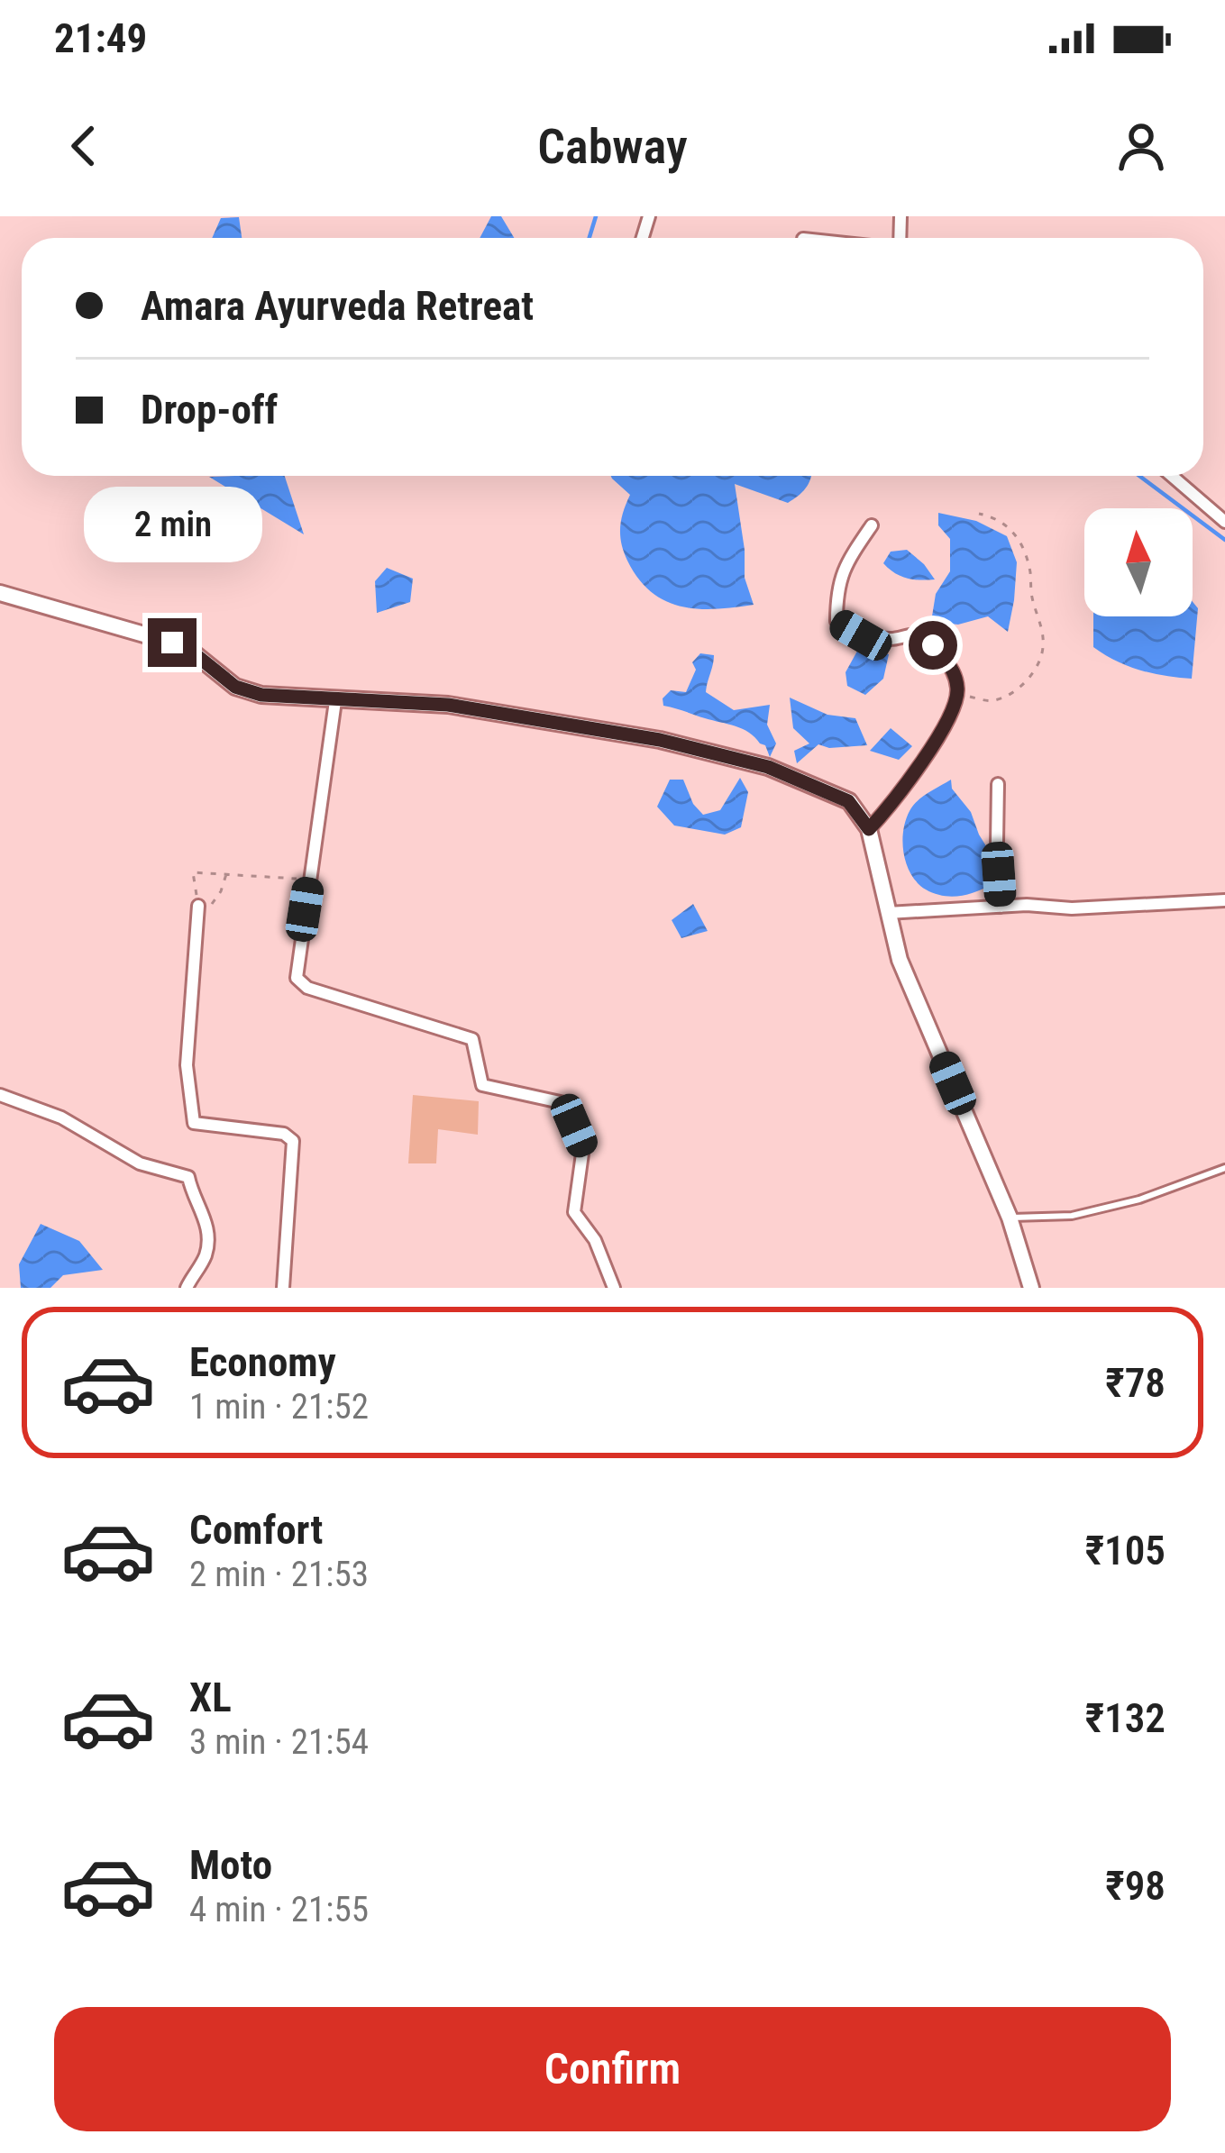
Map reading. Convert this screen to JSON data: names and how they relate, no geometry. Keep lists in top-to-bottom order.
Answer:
{
  "north": "top",
  "page": {
    "status": "21:49",
    "header": "Cabway",
    "banner": ["Amara Ayurveda Retreat", "Drop-off"],
    "bubble": "2 min",
    "list": [
      {
        "name": "Economy",
        "note": "1 min · 21:52",
        "value": "₹78"
      },
      {
        "name": "Comfort",
        "note": "2 min · 21:53",
        "value": "₹105"
      },
      {
        "name": "XL",
        "note": "3 min · 21:54",
        "value": "₹132"
      },
      {
        "name": "Moto",
        "note": "4 min · 21:55",
        "value": "₹98"
      }
    ],
    "buttons": "Confirm"
  }
}
